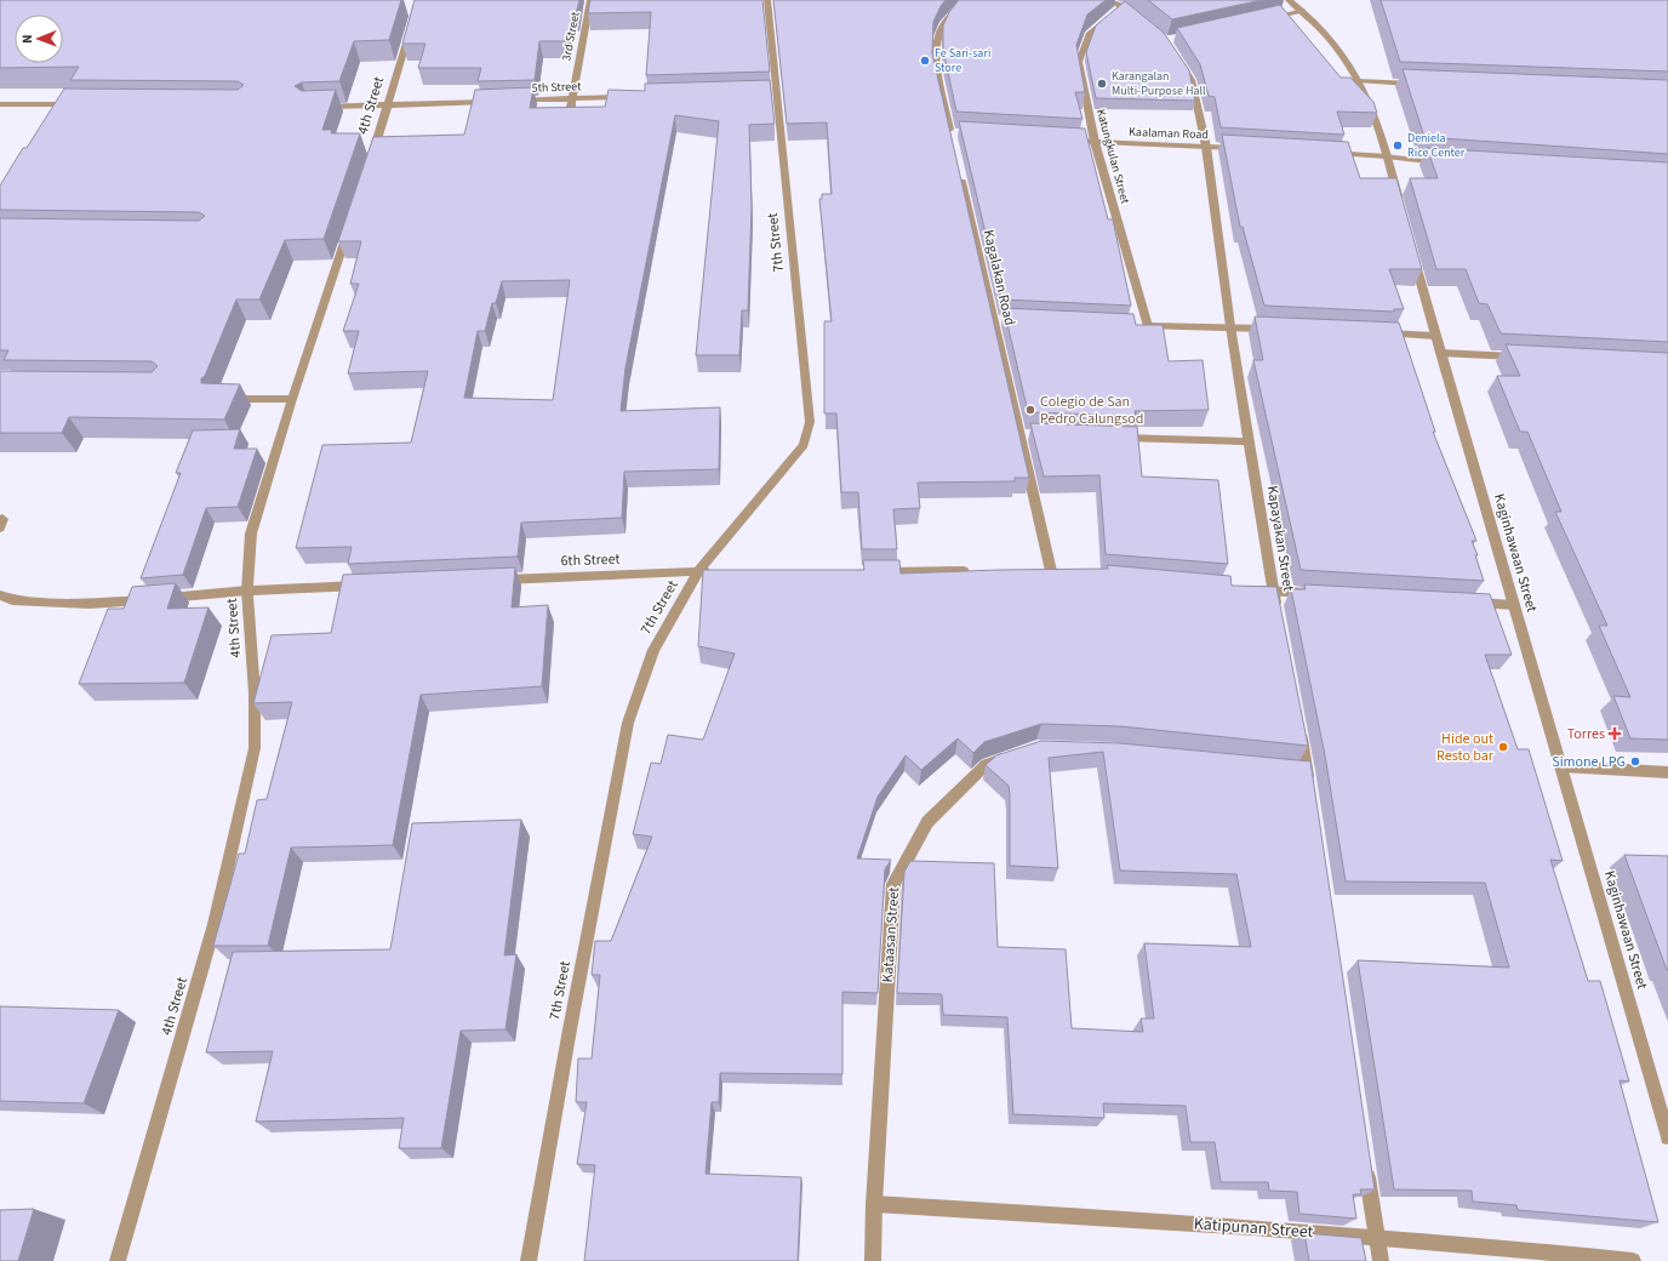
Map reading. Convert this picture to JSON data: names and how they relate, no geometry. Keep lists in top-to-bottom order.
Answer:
{
  "streets": {
    "street": [
      "3rd Street",
      "5th Street",
      "4th Street",
      "Kaalaman Road",
      "Katungkulan Street",
      "7th Street",
      "Kagalakan Road",
      "Kapayakan Street",
      "Kaginhawaan Street",
      "6th Street",
      "Kataasan Street",
      "Katipunan Street"
    ]
  },
  "crossings": [
    ["3rd Street", "5th Street"],
    ["Kaalaman Road", "Katungkulan Street"],
    ["Kaalaman Road", "Kapayakan Street"],
    ["Katungkulan Street", "Kapayakan Street"],
    ["7th Street", "6th Street"],
    ["Kataasan Street", "Katipunan Street"]
  ],
  "places": {
    "other": [
      "Fe Sari-sari Store",
      "Karangalan Multi-Purpose Hall",
      "Deniela Rice Center",
      "Colegio de San Pedro Calungsod",
      "Hide out Resto bar",
      "Simone LPG"
    ],
    "health": ["Torres"]
  },
  "north": "left"
}
